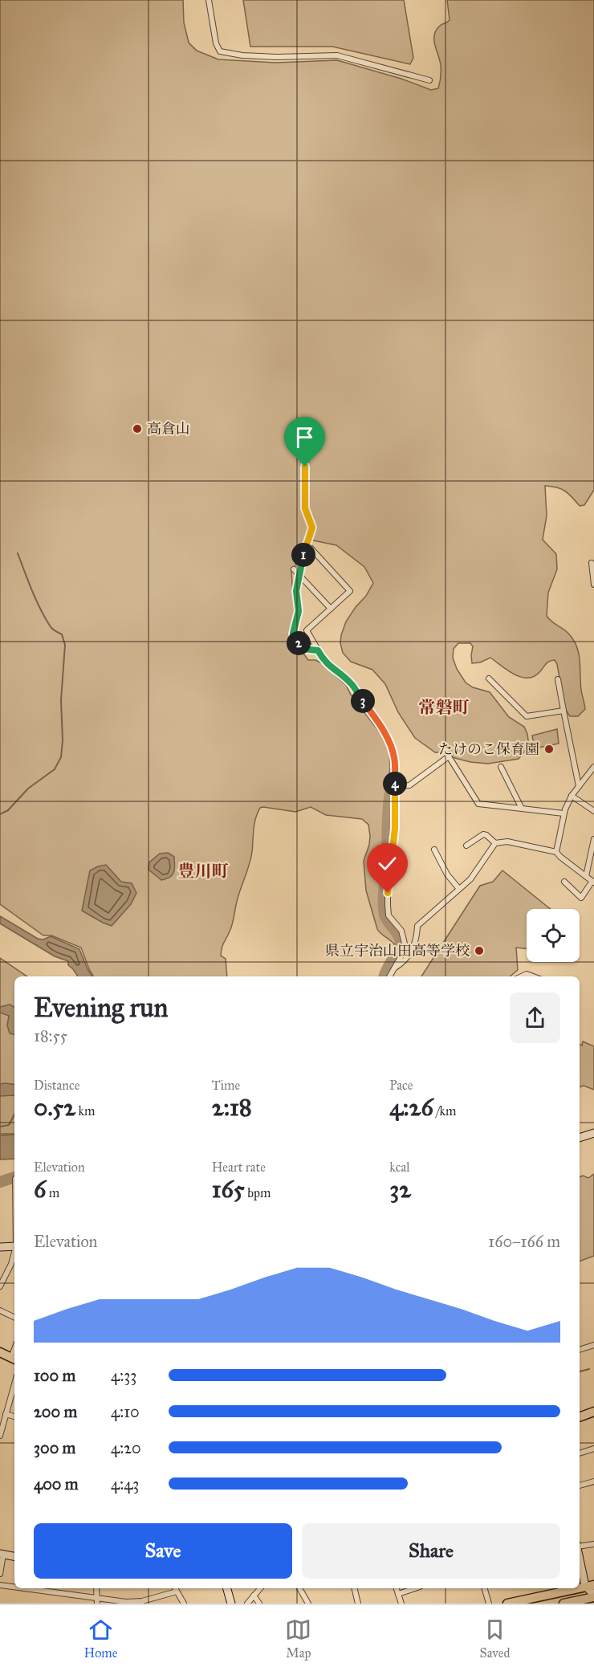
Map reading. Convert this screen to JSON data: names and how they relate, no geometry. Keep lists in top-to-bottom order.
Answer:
{
  "districts": ["常磐町", "豊川町"],
  "places": ["高倉山", "たけのこ保育園", "県立宇治山田高等学校"],
  "page": {
    "pins": [
      "1",
      "2",
      "3",
      "4"
    ],
    "heading": ["Evening run", "18:55"],
    "stats": [
      ["Distance", "0.52 km"],
      ["Time", "2:18"],
      ["Pace", "4:26 /km"],
      ["Elevation", "6 m"],
      ["Heart rate", "165 bpm"],
      ["kcal", "32"]
    ],
    "chart": ["Elevation", "160–166 m"],
    "list": [
      {
        "name": "100 m",
        "note": "4:33"
      },
      {
        "name": "200 m",
        "note": "4:10"
      },
      {
        "name": "300 m",
        "note": "4:20"
      },
      {
        "name": "400 m",
        "note": "4:43"
      }
    ],
    "buttons": ["Save", "Share"],
    "tabs": ["Home", "Map", "Saved"]
  }
}
